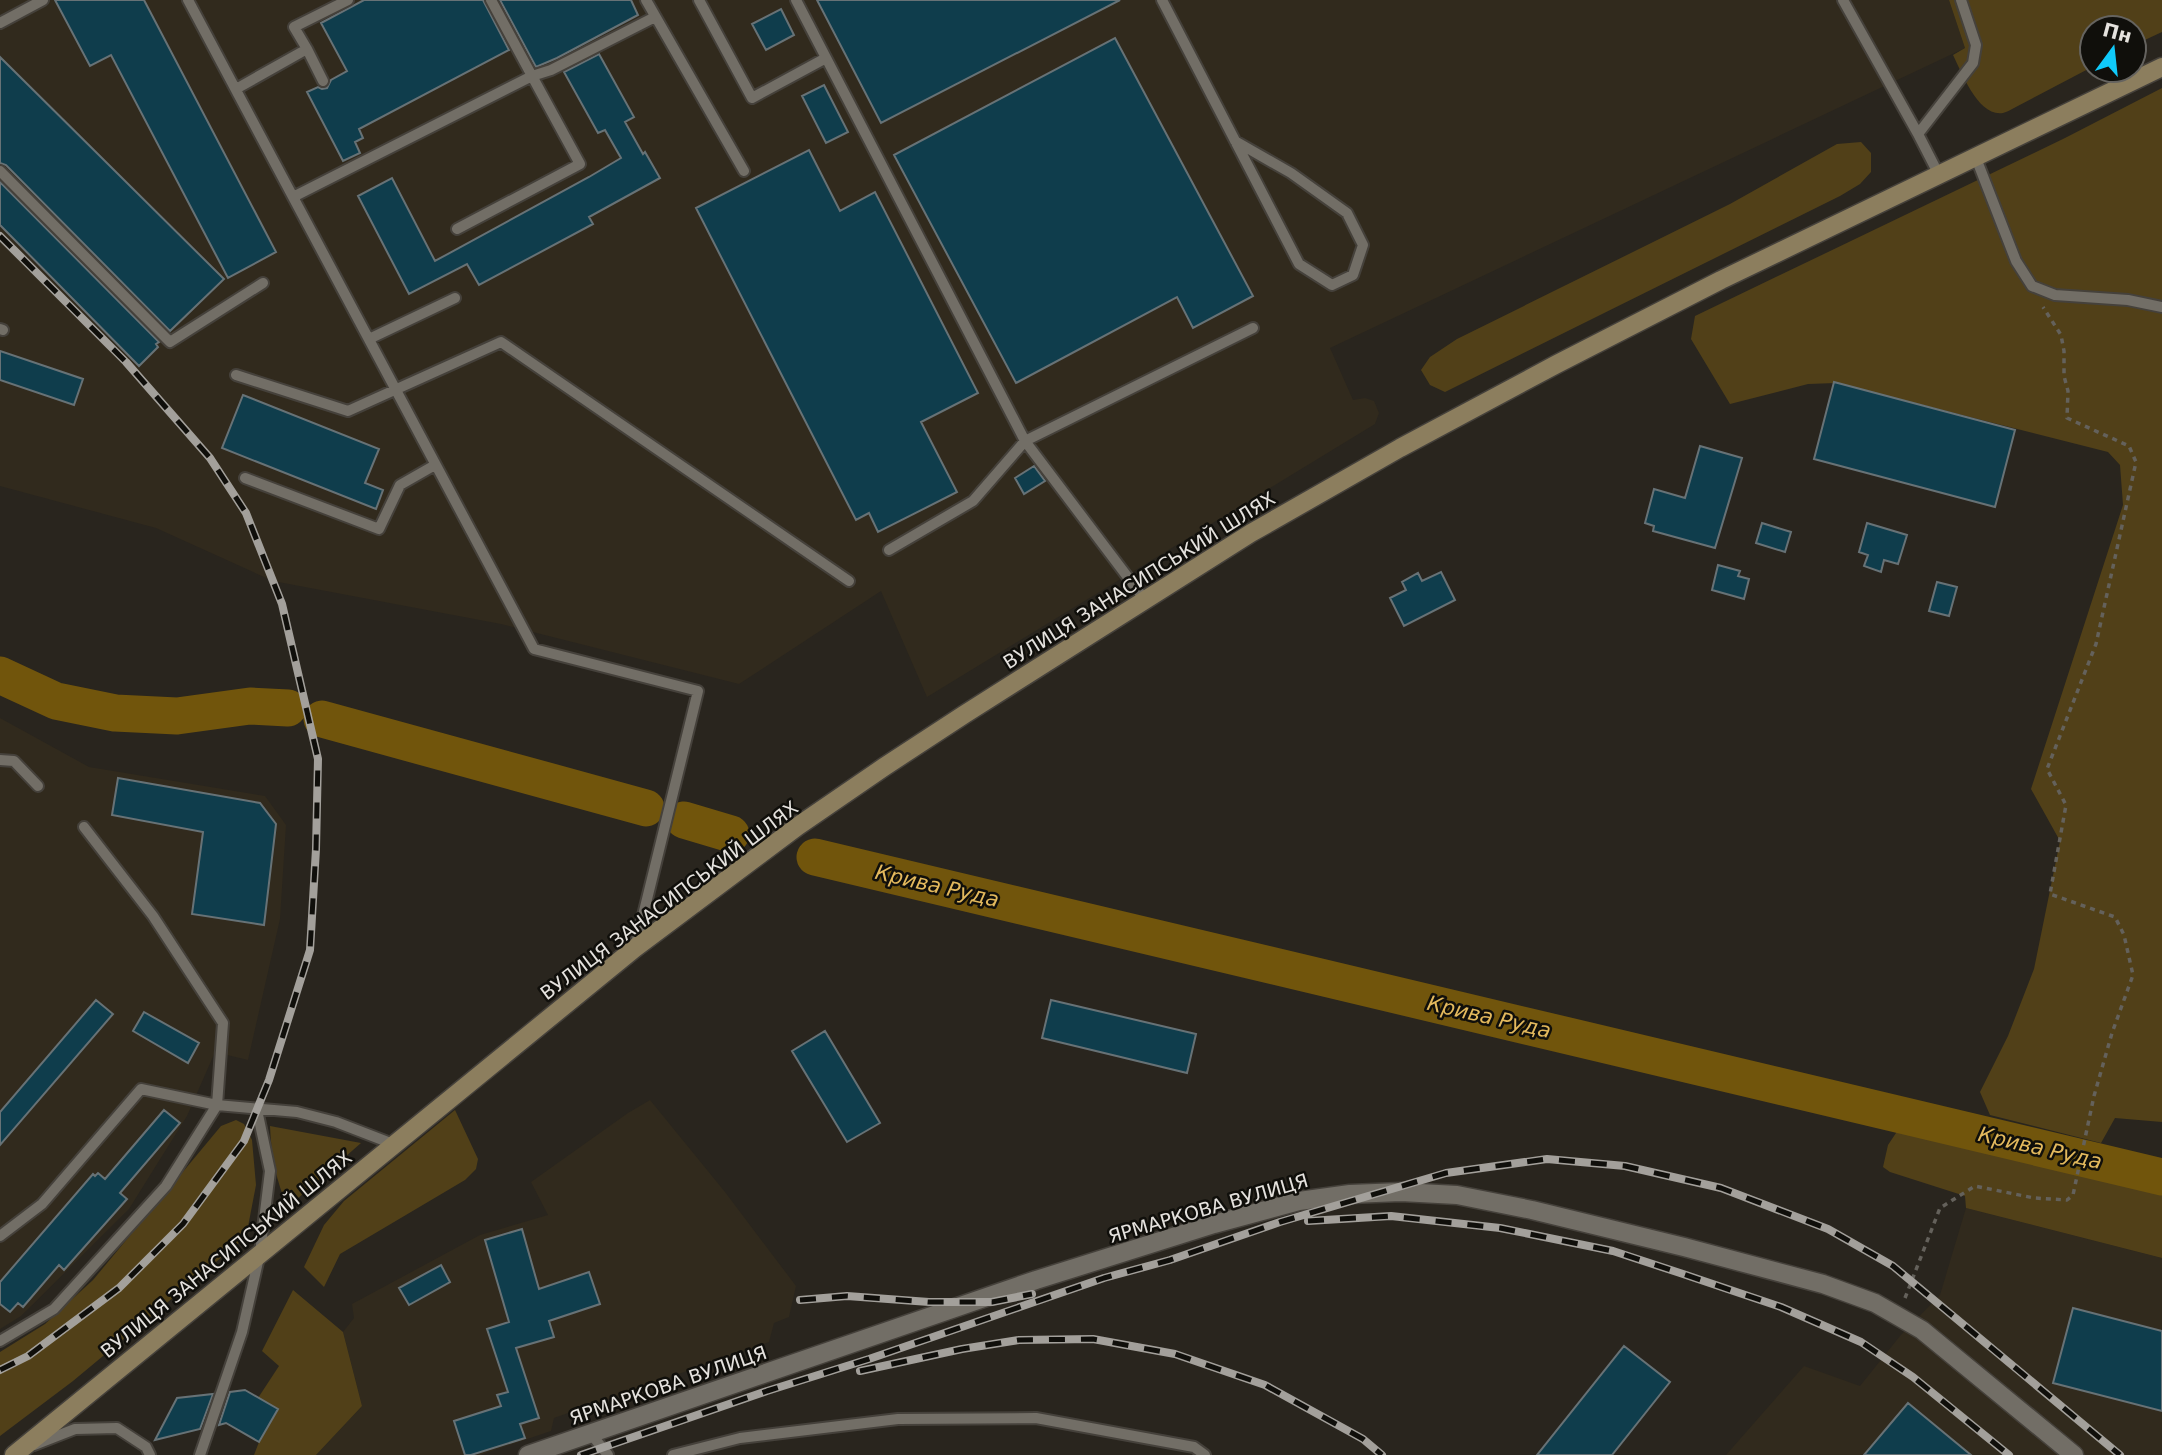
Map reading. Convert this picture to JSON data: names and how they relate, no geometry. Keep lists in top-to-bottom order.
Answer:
{
  "streets": {
    "main road": ["ВУЛИЦЯ ЗАНАСИПСЬКИЙ ШЛЯХ"],
    "street": ["ЯРМАРКОВА ВУЛИЦЯ"]
  },
  "water": ["Крива Руда"],
  "north": "top"
}
